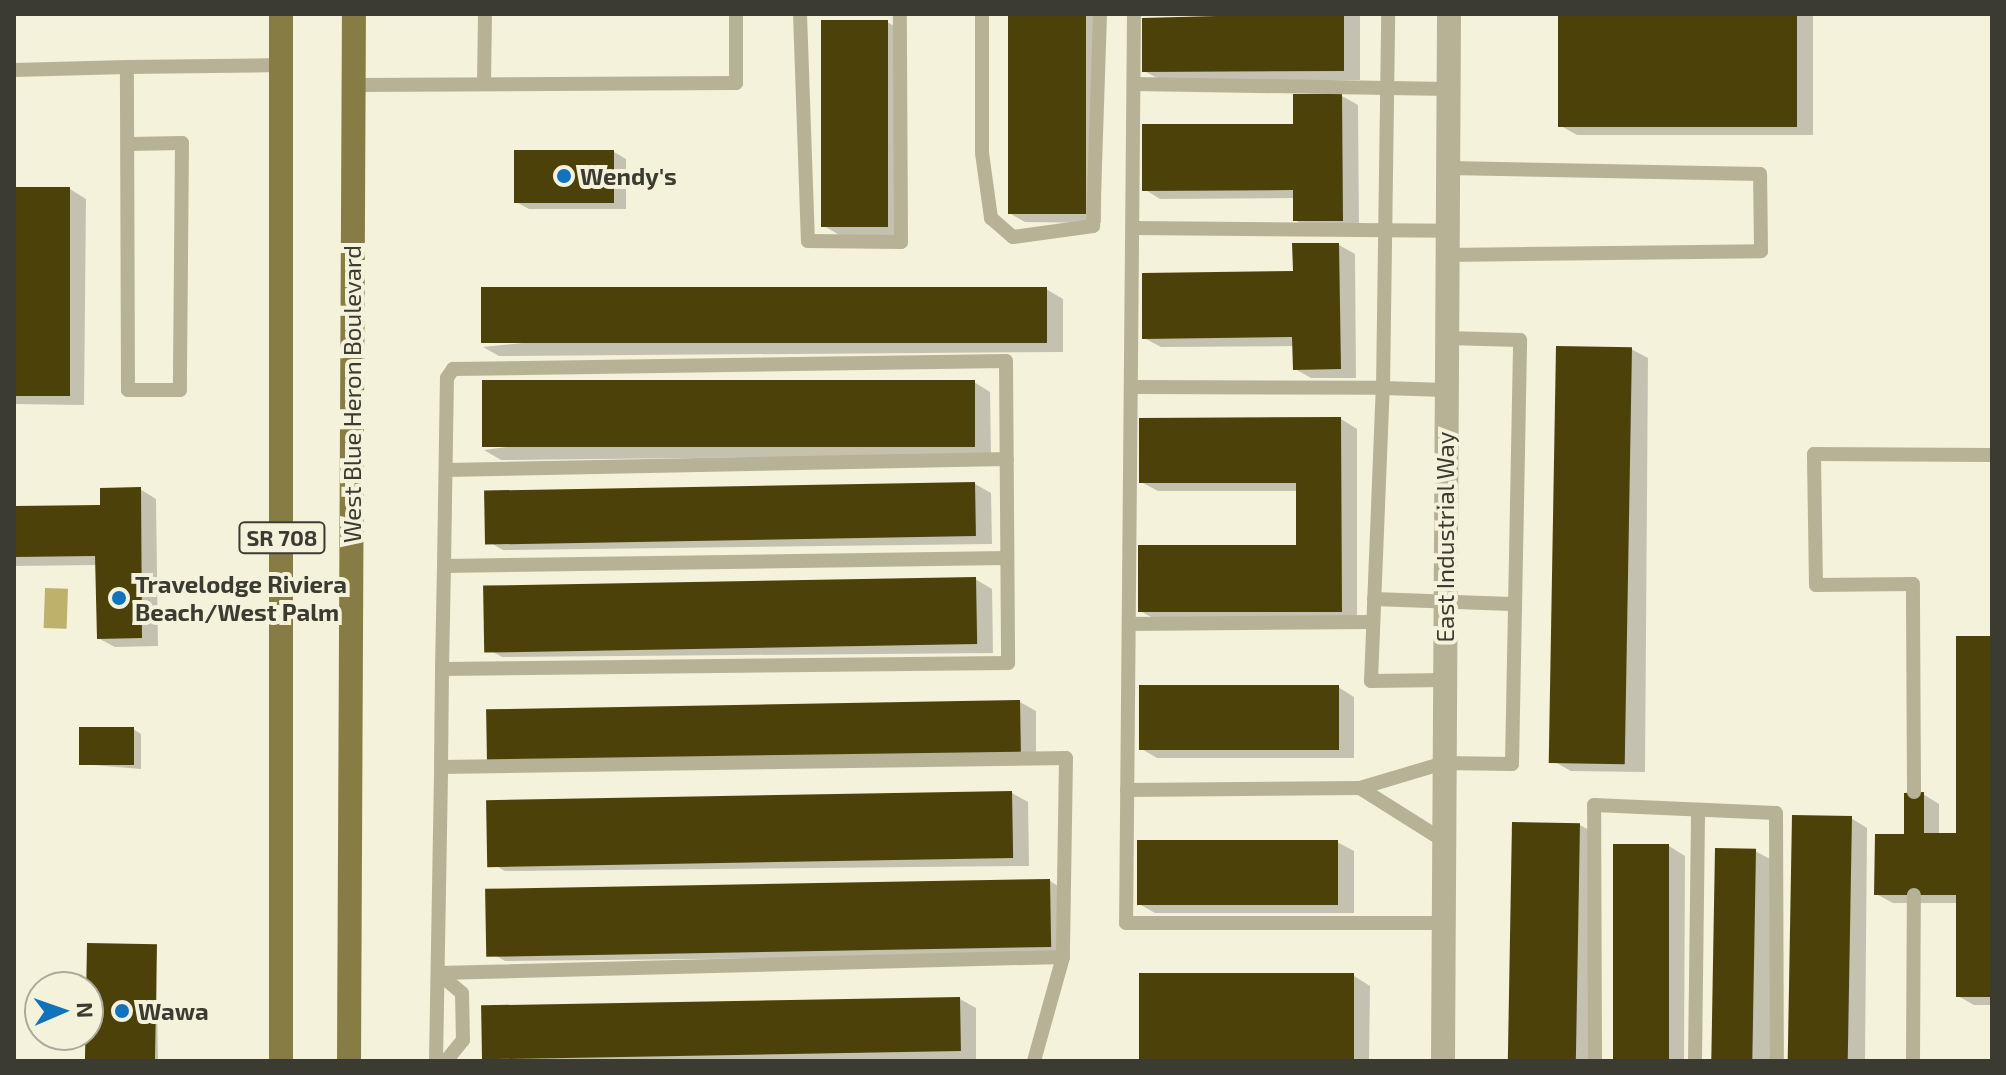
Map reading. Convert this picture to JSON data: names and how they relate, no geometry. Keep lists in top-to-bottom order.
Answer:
{
  "streets": {
    "main road": ["West Blue Heron Boulevard", "SR 708"],
    "street": ["East Industrial Way"]
  },
  "places": ["Wendy's", "Travelodge Riviera Beach/West Palm", "Wawa"],
  "north": "right"
}
